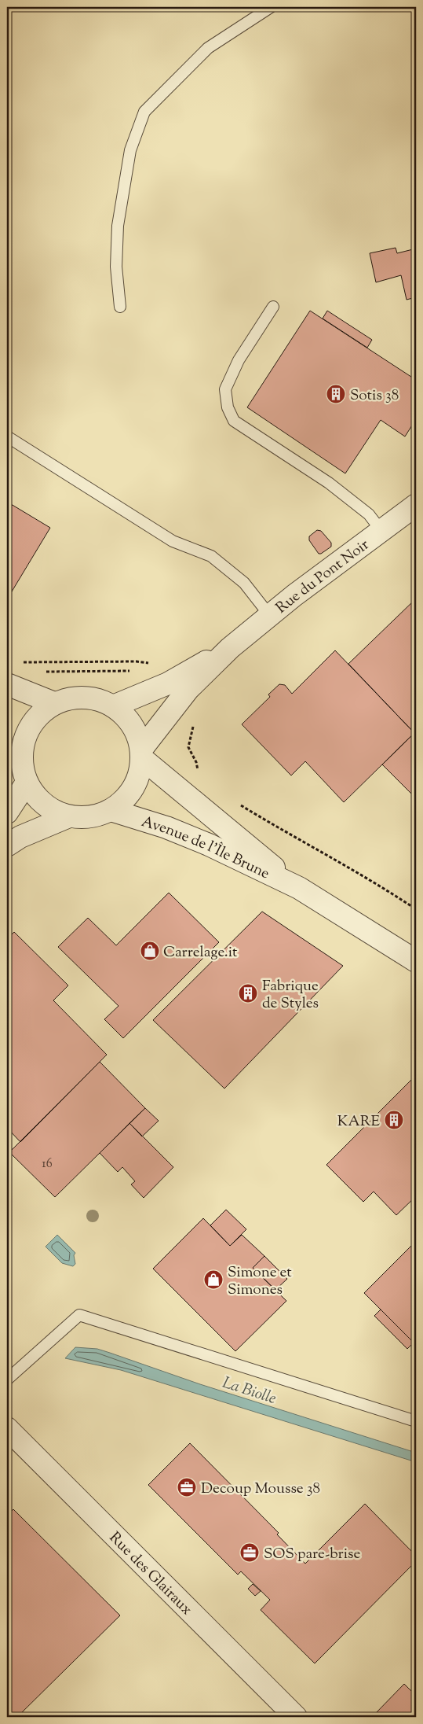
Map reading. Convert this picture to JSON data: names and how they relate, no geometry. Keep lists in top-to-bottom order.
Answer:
{
  "streets": {
    "street": ["Rue du Pont Noir", "Avenue de l'Île Brune", "Rue des Glairaux"]
  },
  "crossings": [
    ["Rue du Pont Noir", "Avenue de l'Île Brune"]
  ],
  "water": ["La Biolle"],
  "places": {
    "building": ["Sotis 38", "Fabrique de Styles", "KARE"],
    "shop": ["Carrelage.it", "Simone et Simones"],
    "office": ["Decoup Mousse 38", "SOS pare-brise"]
  },
  "house_numbers": ["16"]
}
